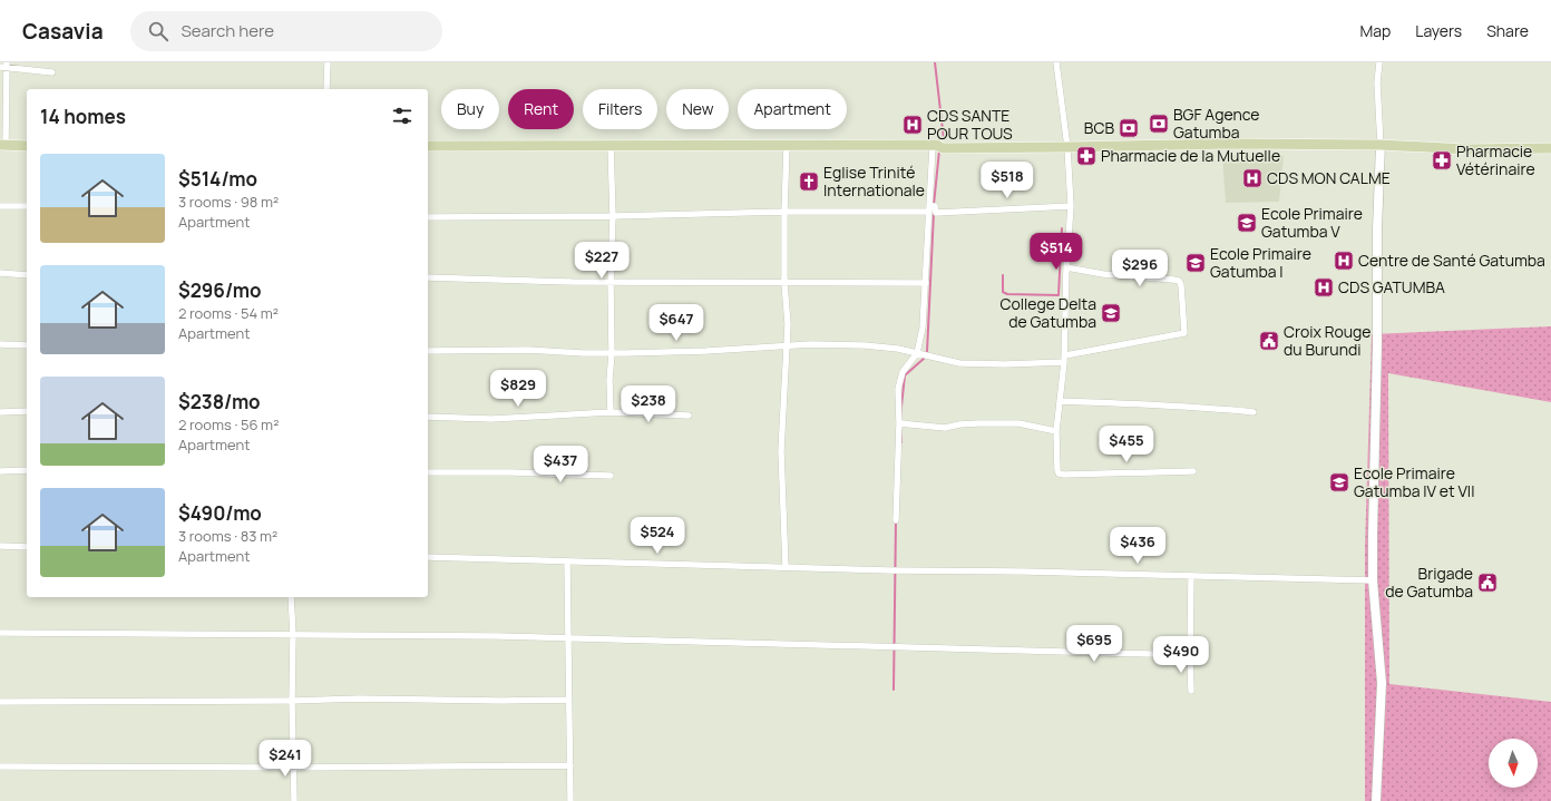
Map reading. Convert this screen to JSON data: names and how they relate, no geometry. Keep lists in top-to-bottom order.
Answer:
{
  "places": {
    "bank": ["BGF Agence Gatumba", "BCB"],
    "hospital": [
      "CDS SANTE POUR TOUS",
      "CDS MON CALME",
      "Centre de Santé Gatumba",
      "CDS GATUMBA"
    ],
    "pharmacy": ["Pharmacie de la Mutuelle", "Pharmacie Vétérinaire"],
    "church": ["Eglise Trinité Internationale"],
    "school or university": [
      "Ecole Primaire Gatumba V",
      "Ecole Primaire Gatumba I",
      "College Delta de Gatumba",
      "Ecole Primaire Gatumba IV et VII"
    ],
    "public building": ["Croix Rouge du Burundi", "Brigade de Gatumba"]
  },
  "north": "bottom",
  "page": {
    "header": "Casavia",
    "search": "Search here",
    "nav": ["Map", "Layers", "Share"],
    "chip": [
      "Buy",
      "Rent",
      "Filters",
      "New",
      "Apartment"
    ],
    "heading": "14 homes",
    "list": [
      {
        "name": "$514/mo",
        "note": "3 rooms · 98 m² · Apartment"
      },
      {
        "name": "$296/mo",
        "note": "2 rooms · 54 m² · Apartment"
      },
      {
        "name": "$238/mo",
        "note": "2 rooms · 56 m² · Apartment"
      },
      {
        "name": "$490/mo",
        "note": "3 rooms · 83 m² · Apartment"
      }
    ],
    "price": [
      "$518",
      "$514",
      "$227",
      "$296",
      "$647",
      "$829",
      "$238",
      "$455",
      "$437",
      "$524",
      "$436",
      "$695",
      "$490",
      "$241"
    ]
  }
}
